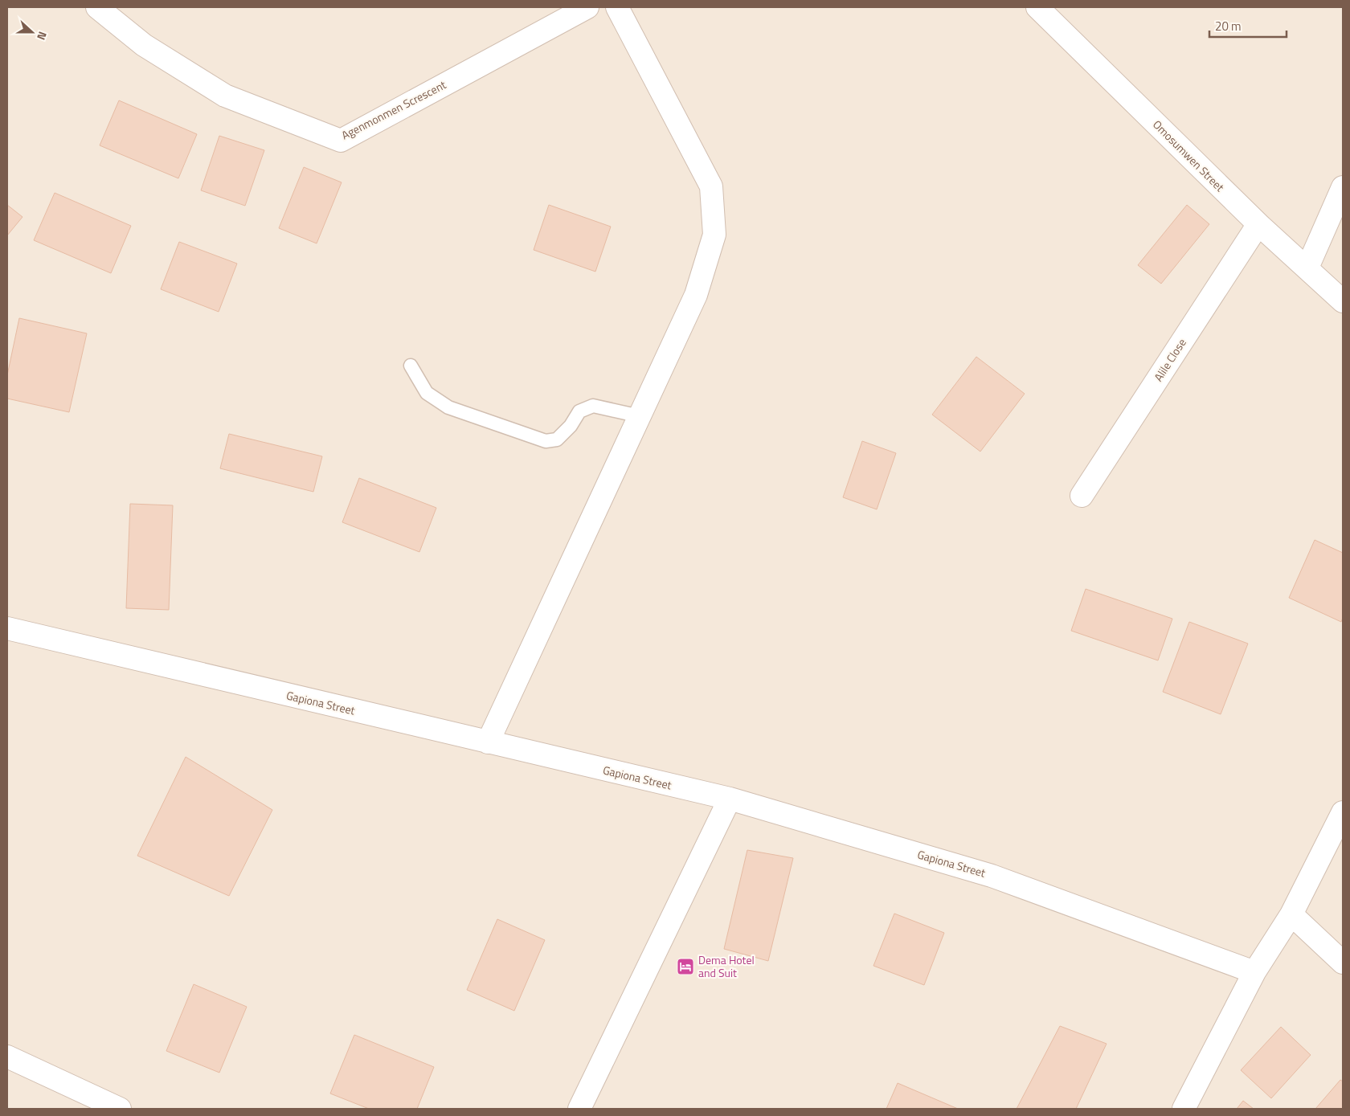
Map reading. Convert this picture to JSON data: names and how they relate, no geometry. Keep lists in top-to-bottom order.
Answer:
{
  "streets": {
    "street": [
      "Agenmonmen Screscent",
      "Omosumwen Street",
      "Alile Close",
      "Gapiona Street"
    ]
  },
  "crossings": [
    ["Omosumwen Street", "Alile Close"]
  ],
  "places": {
    "hotel": ["Dema Hotel and Suit"]
  },
  "scale_bar": "20 m",
  "north": "right"
}
